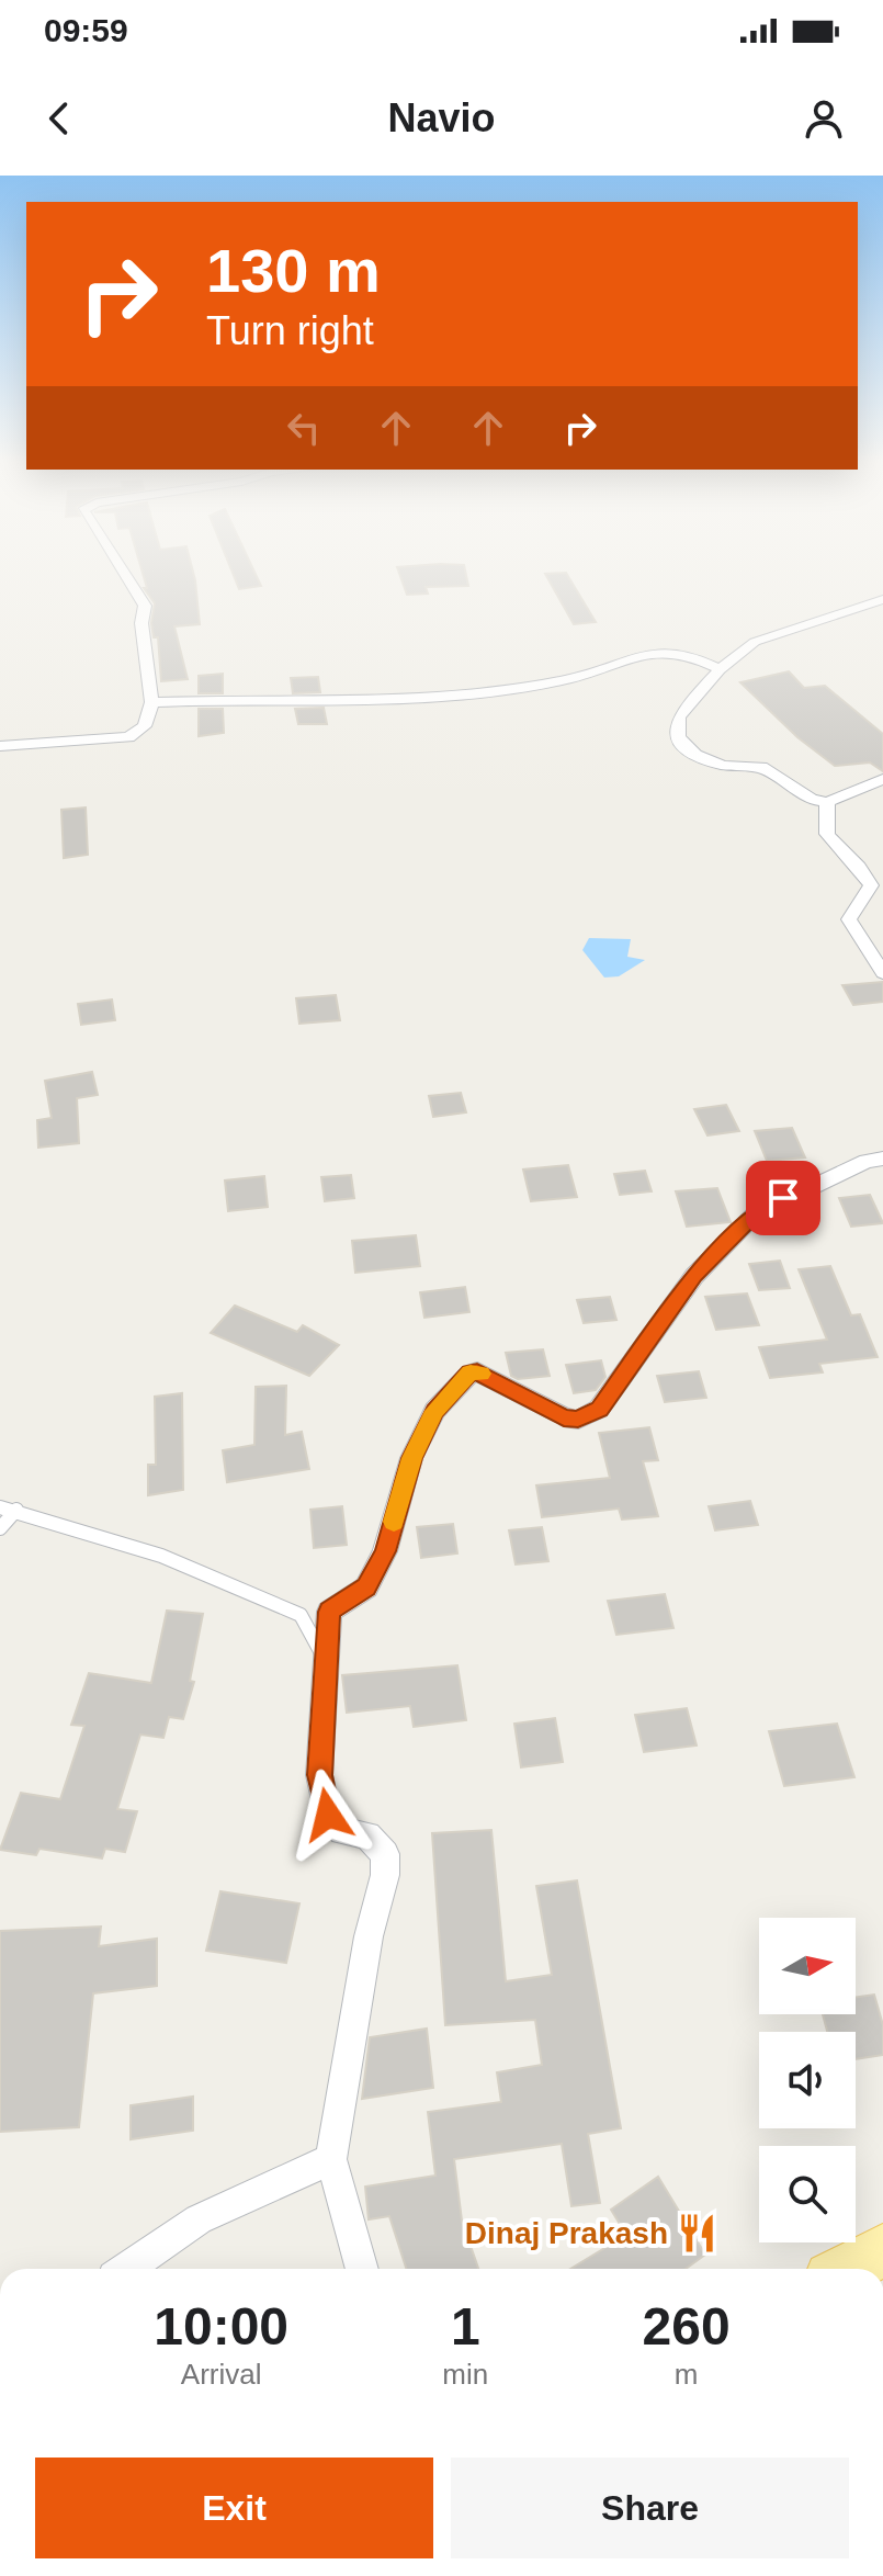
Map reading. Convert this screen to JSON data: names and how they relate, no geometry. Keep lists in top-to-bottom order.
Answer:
{
  "places": {
    "restaurant": ["Dinaj Prakash"]
  },
  "north": "right",
  "page": {
    "status": "09:59",
    "header": "Navio",
    "turn": ["130 m", "Turn right"],
    "eta": [
      "10:00",
      "Arrival",
      "1",
      "min",
      "260",
      "m"
    ],
    "buttons": ["Exit", "Share"]
  }
}
